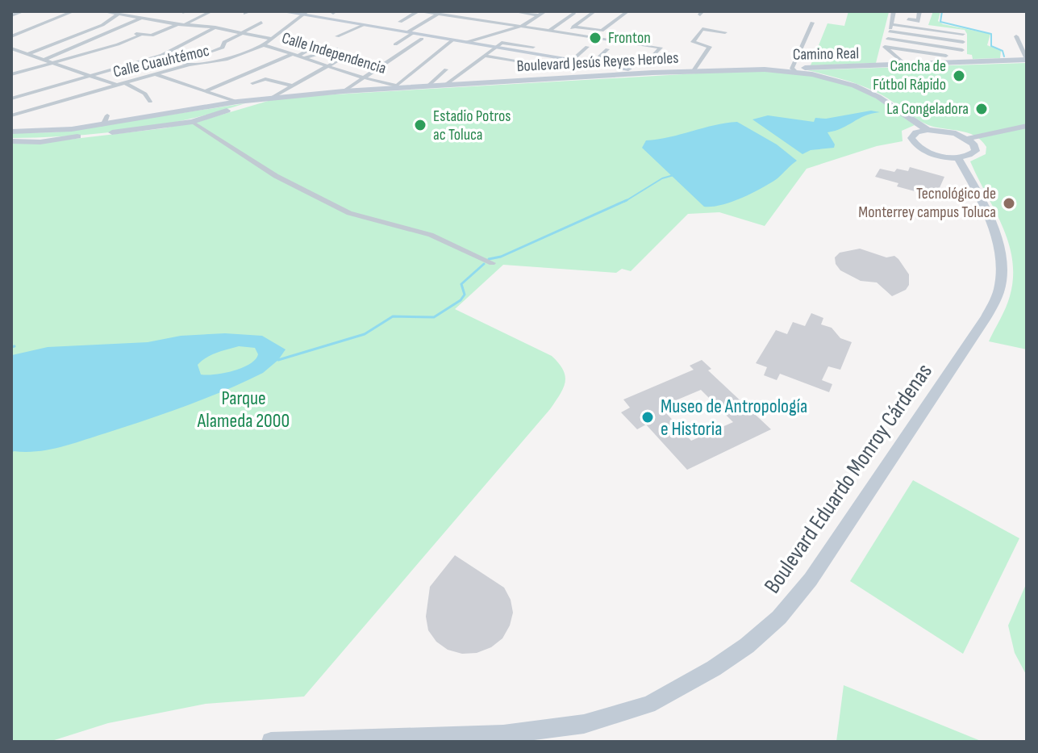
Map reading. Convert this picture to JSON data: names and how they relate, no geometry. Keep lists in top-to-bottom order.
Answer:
{
  "streets": {
    "main road": ["Camino Real", "Boulevard Jesús Reyes Heroles", "Boulevard Eduardo Monroy Cárdenas"],
    "street": ["Calle Independencia", "Calle Cuauhtémoc"]
  },
  "crossings": [
    ["Calle Independencia", "Calle Cuauhtémoc"],
    ["Calle Independencia", "Boulevard Jesús Reyes Heroles"],
    ["Camino Real", "Boulevard Jesús Reyes Heroles"]
  ],
  "parks": ["Parque Alameda 2000"],
  "places": [
    "Fronton",
    "Cancha de Fútbol Rápido",
    "La Congeladora",
    "Estadio Potros ac Toluca",
    "Tecnológico de Monterrey campus Toluca",
    "Museo de Antropología e Historia"
  ]
}
